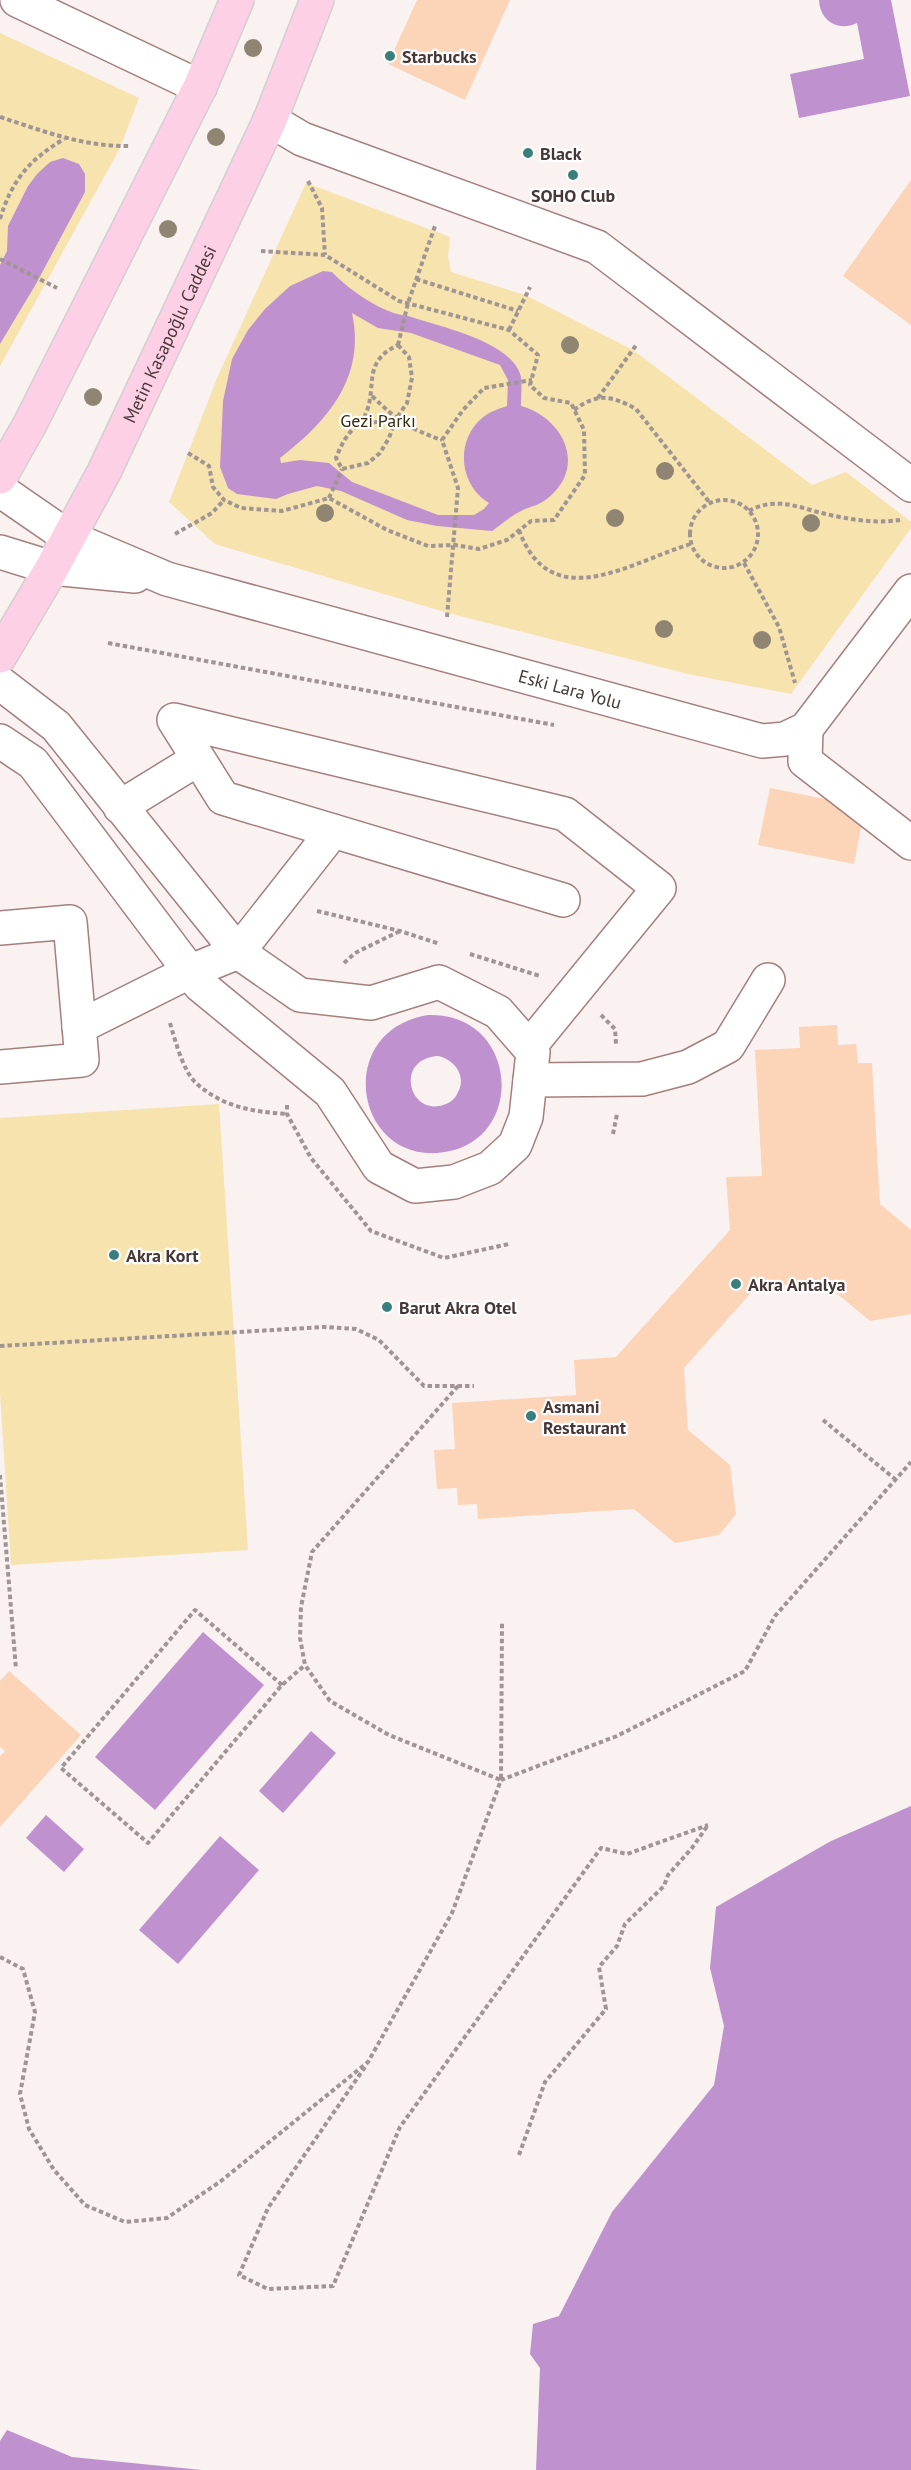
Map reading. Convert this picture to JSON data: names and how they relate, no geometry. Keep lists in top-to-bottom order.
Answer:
{
  "streets": {
    "main road": ["Metin Kasapoğlu Caddesi"],
    "street": ["Eski Lara Yolu"]
  },
  "parks": ["Gezi Parkı"],
  "places": [
    "Starbucks",
    "Black",
    "SOHO Club",
    "Akra Kort",
    "Akra Antalya",
    "Barut Akra Otel",
    "Asmani Restaurant"
  ]
}
